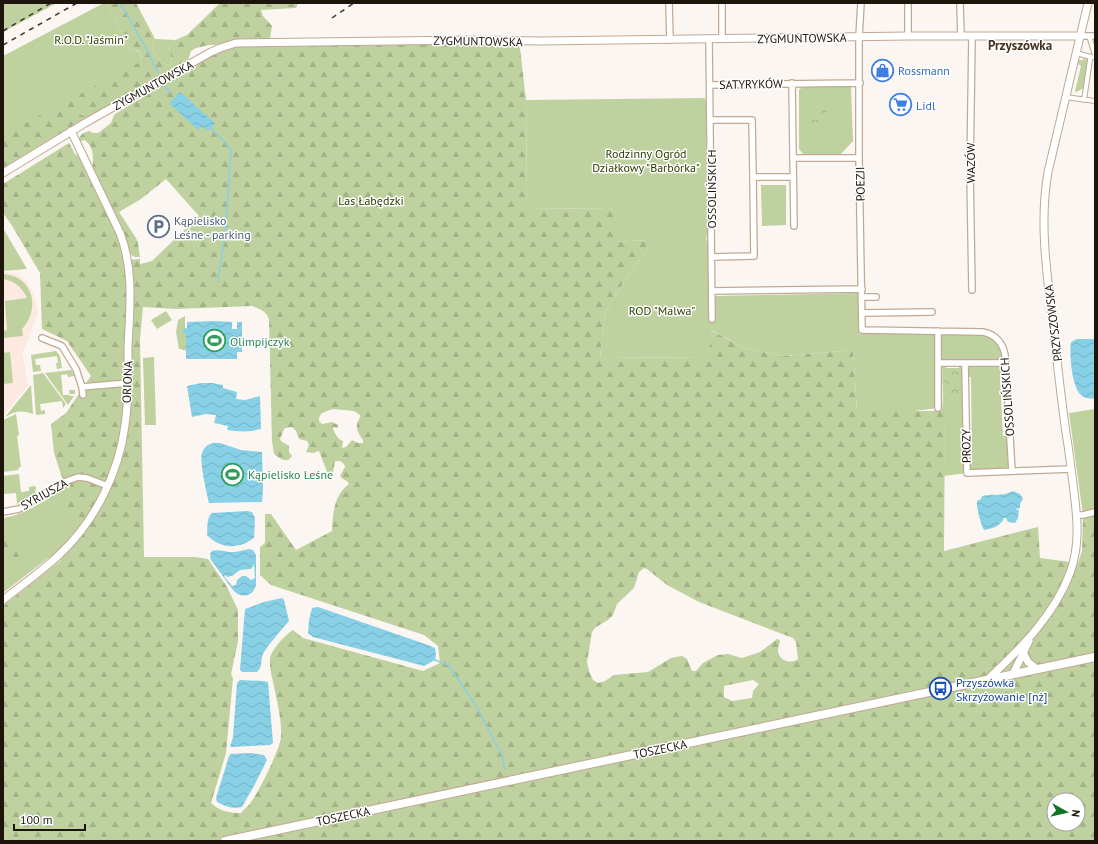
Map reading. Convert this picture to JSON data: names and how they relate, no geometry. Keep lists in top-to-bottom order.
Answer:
{
  "streets": {
    "main road": ["TOSZECKA"],
    "street": [
      "ZYGMUNTOWSKA",
      "SATYRYKÓW",
      "WAZÓW",
      "POEZJI",
      "OSSOLIŃSKICH",
      "PRZYSZOWSKA",
      "ORIONA",
      "PROZY",
      "SYRIUSZA"
    ]
  },
  "crossings": [
    ["ZYGMUNTOWSKA", "WAZÓW"],
    ["ZYGMUNTOWSKA", "POEZJI"],
    ["ZYGMUNTOWSKA", "OSSOLIŃSKICH"],
    ["ZYGMUNTOWSKA", "PRZYSZOWSKA"],
    ["ZYGMUNTOWSKA", "ORIONA"],
    ["SATYRYKÓW", "POEZJI"],
    ["SATYRYKÓW", "OSSOLIŃSKICH"],
    ["POEZJI", "OSSOLIŃSKICH"],
    ["OSSOLIŃSKICH", "PROZY"],
    ["PRZYSZOWSKA", "PROZY"],
    ["PRZYSZOWSKA", "TOSZECKA"],
    ["ORIONA", "SYRIUSZA"]
  ],
  "districts": ["Przyszówka"],
  "parks": [
    "R.O.D. \"Jaśmin\"",
    "Rodzinny Ogród Działkowy \"Barbórka\"",
    "Las Łabędzki",
    "ROD \"Malwa\""
  ],
  "places": {
    "shop": ["Rossmann"],
    "supermarket": ["Lidl"],
    "parking": ["Kąpielisko Leśne - parking"],
    "sports": ["Olimpijczyk", "Kąpielisko Leśne"],
    "bus stop": ["Przyszówka Skrzyżowanie [nż]"]
  },
  "scale_bar": "100 m",
  "north": "right"
}
